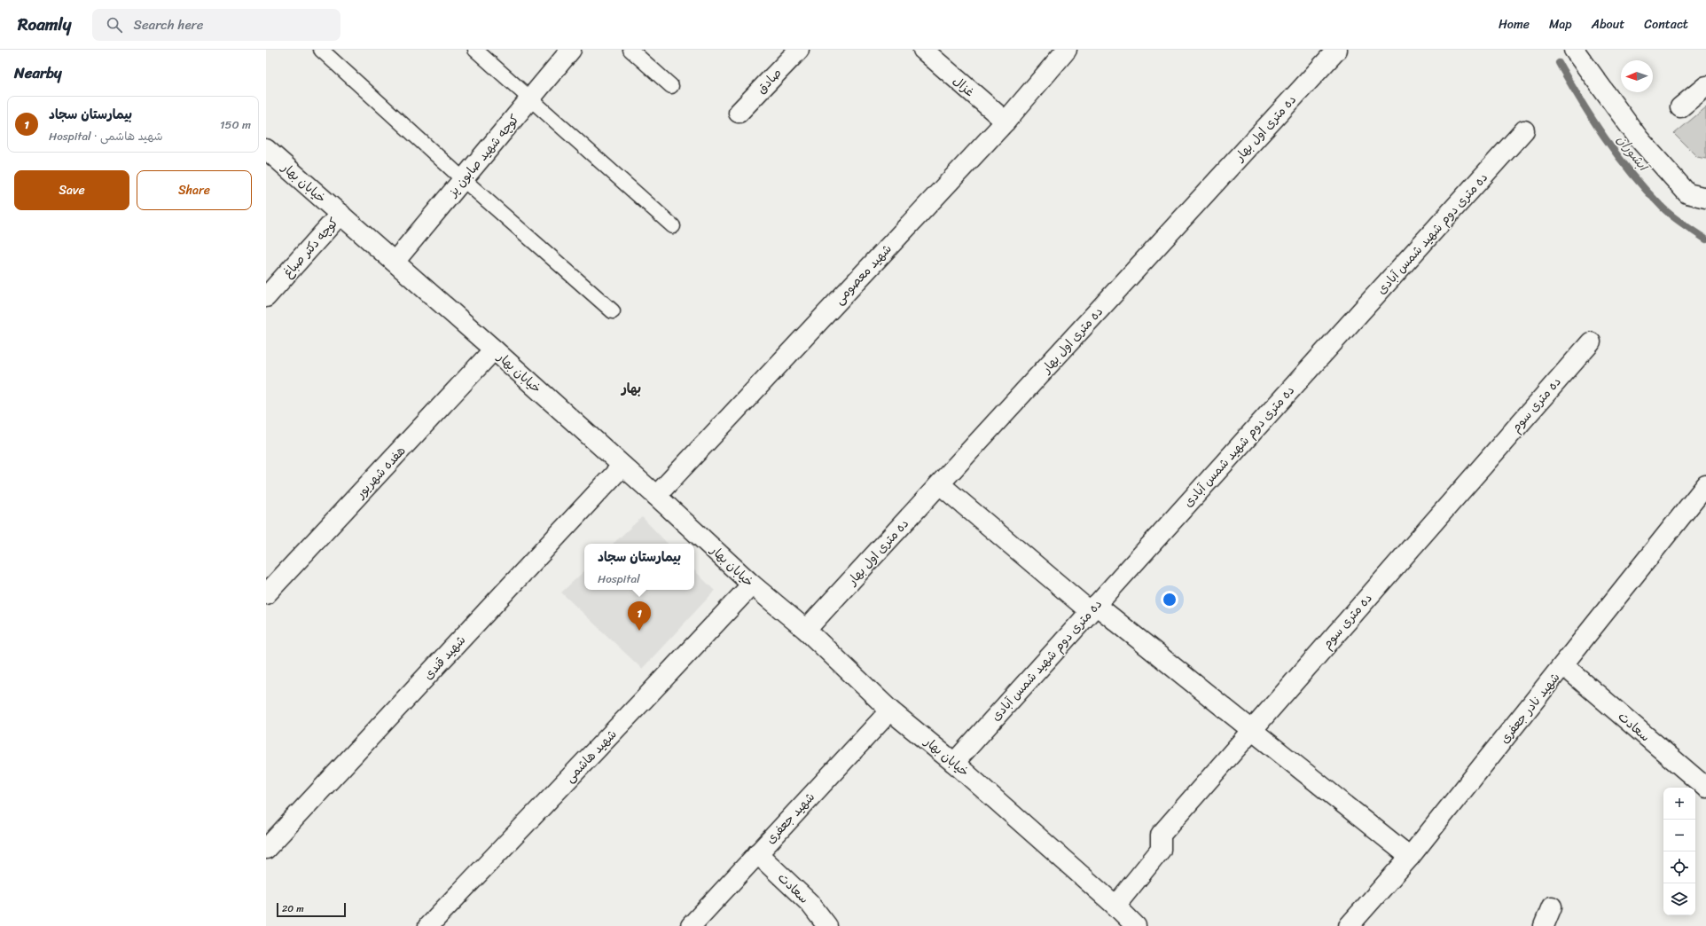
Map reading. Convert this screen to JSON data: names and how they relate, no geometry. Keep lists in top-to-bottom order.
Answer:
{
  "streets": {
    "street": [
      "صادق",
      "غزال",
      "ده متری اول بهار",
      "کوچه شهید صابون پز",
      "خیابان بهار",
      "ده متری دوم شهید شمس آبادی",
      "کوچه دکتر صباغ",
      "شهید معصومی",
      "ده متری سوم",
      "هفده شهریور",
      "شهید قندی",
      "شهید نادر جعفری",
      "سعادت",
      "شهید هاشمی",
      "شهید جعفری"
    ]
  },
  "crossings": [
    ["غزال", "شهید معصومی"],
    ["ده متری اول بهار", "خیابان بهار"],
    ["کوچه شهید صابون پز", "خیابان بهار"],
    ["خیابان بهار", "ده متری دوم شهید شمس آبادی"],
    ["خیابان بهار", "کوچه دکتر صباغ"],
    ["خیابان بهار", "شهید معصومی"],
    ["خیابان بهار", "ده متری سوم"],
    ["خیابان بهار", "هفده شهریور"],
    ["خیابان بهار", "شهید قندی"],
    ["خیابان بهار", "شهید هاشمی"],
    ["خیابان بهار", "شهید جعفری"],
    ["شهید نادر جعفری", "سعادت"],
    ["سعادت", "شهید جعفری"]
  ],
  "districts": ["بهار"],
  "water": ["آبشوران"],
  "scale_bar": "20 m",
  "north": "left",
  "page": {
    "header": "Roamly",
    "search": "Search here",
    "nav": [
      "Home",
      "Map",
      "About",
      "Contact"
    ],
    "heading": "Nearby",
    "list": [
      {
        "mark": "1",
        "name": "بیمارستان سجاد",
        "note": "Hospital · شهید هاشمی",
        "value": "150 m"
      }
    ],
    "buttons": ["Save", "Share"],
    "popup": ["بیمارستان سجاد", "Hospital"],
    "pins": "1",
    "map_buttons": ["+", "−"],
    "scale": "20 m"
  }
}
